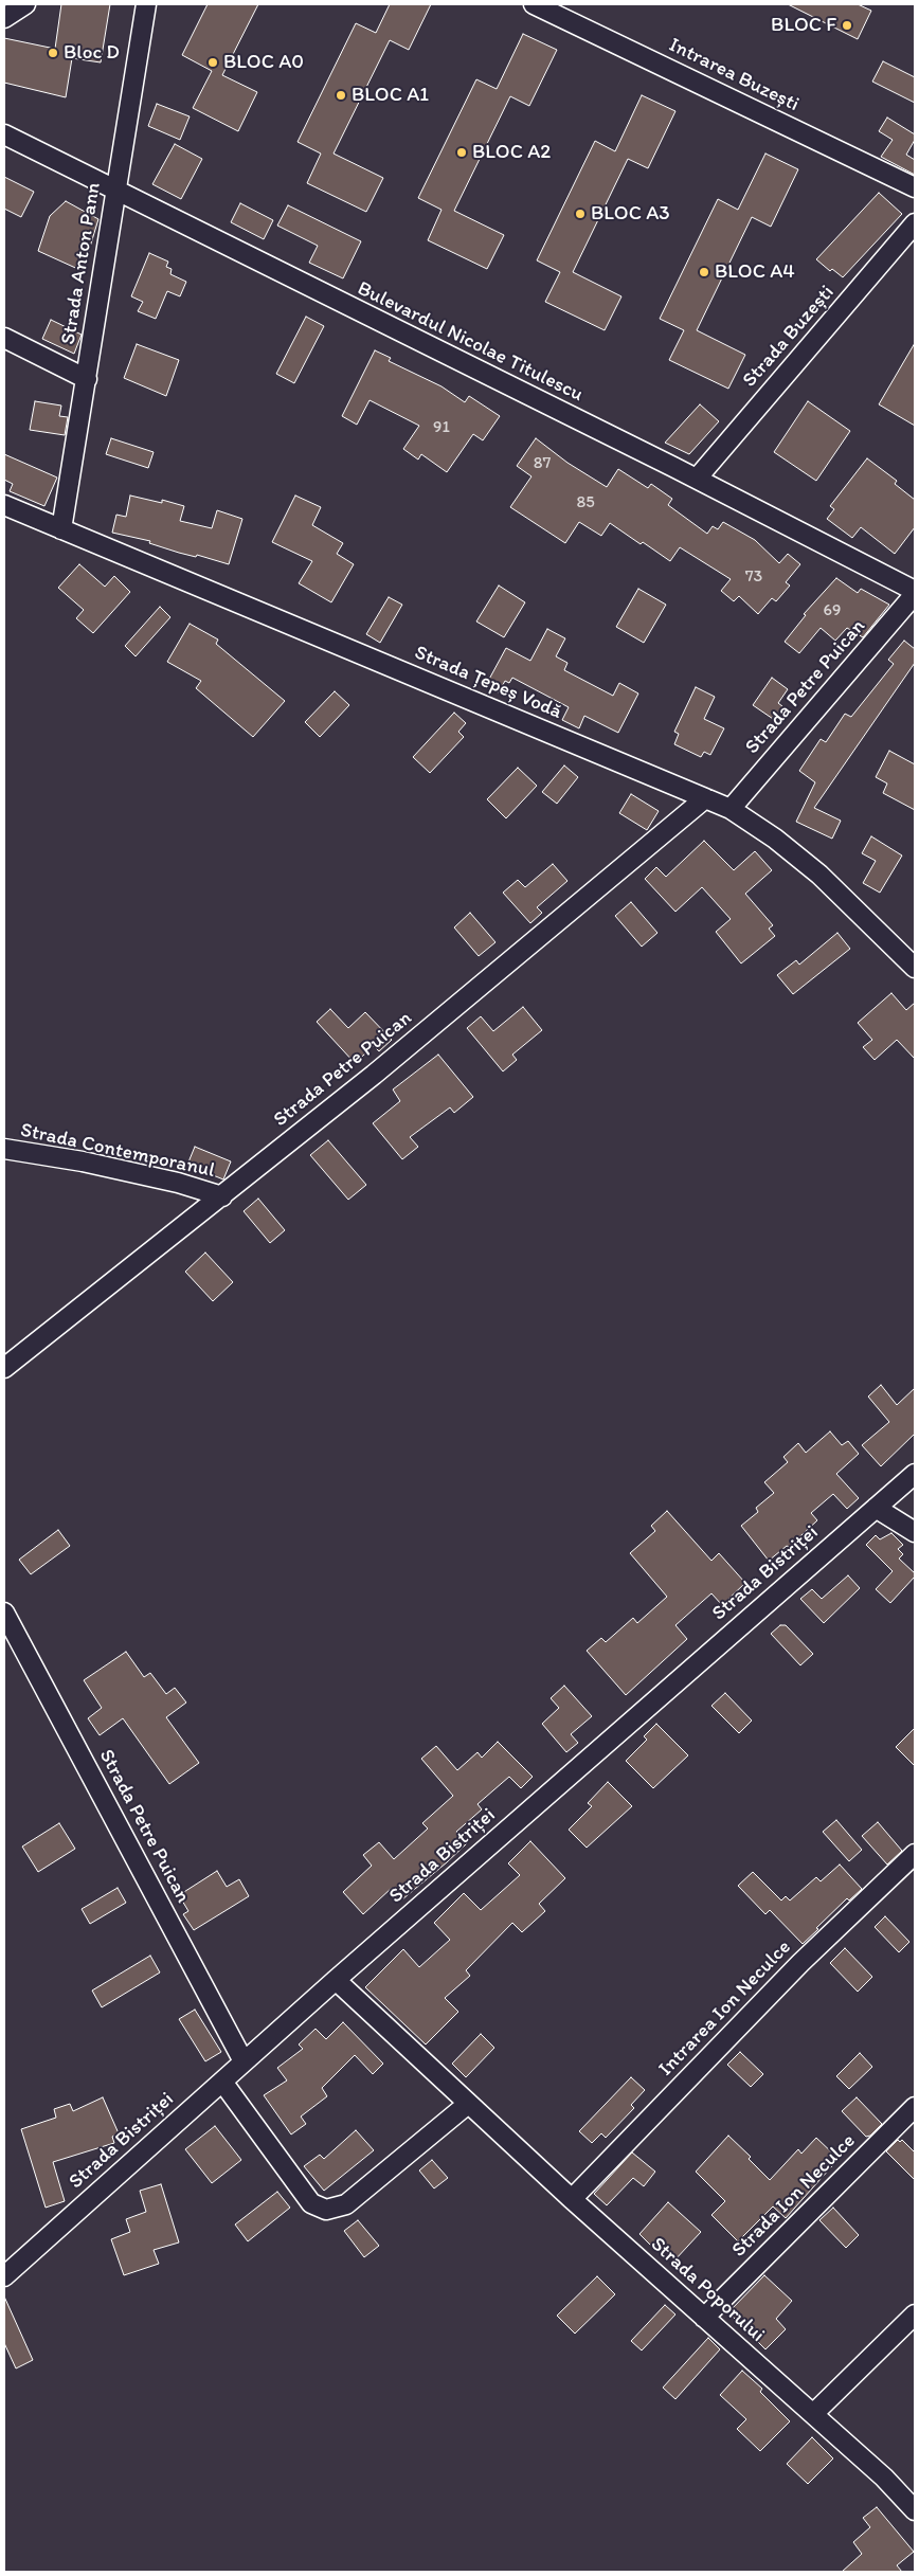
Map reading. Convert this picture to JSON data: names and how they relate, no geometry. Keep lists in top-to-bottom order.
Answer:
{
  "streets": {
    "street": [
      "Intrarea Buzești",
      "Strada Anton Pann",
      "Strada Buzești",
      "Bulevardul Nicolae Titulescu",
      "Strada Țepeș Vodă",
      "Strada Petre Puican",
      "Strada Contemporanul",
      "Strada Bistriței",
      "Intrarea Ion Neculce",
      "Strada Ion Neculce",
      "Strada Poporului"
    ]
  },
  "crossings": [
    ["Strada Anton Pann", "Bulevardul Nicolae Titulescu"],
    ["Strada Anton Pann", "Strada Țepeș Vodă"],
    ["Strada Buzești", "Bulevardul Nicolae Titulescu"],
    ["Bulevardul Nicolae Titulescu", "Strada Petre Puican"],
    ["Strada Țepeș Vodă", "Strada Petre Puican"],
    ["Strada Petre Puican", "Strada Contemporanul"],
    ["Strada Petre Puican", "Strada Bistriței"],
    ["Strada Bistriței", "Strada Poporului"],
    ["Intrarea Ion Neculce", "Strada Poporului"],
    ["Strada Ion Neculce", "Strada Poporului"]
  ],
  "places": [
    "BLOC F",
    "Bloc D",
    "BLOC A0",
    "BLOC A1",
    "BLOC A2",
    "BLOC A3",
    "BLOC A4"
  ],
  "house_numbers": [
    "91",
    "87",
    "85",
    "73",
    "69"
  ]
}
